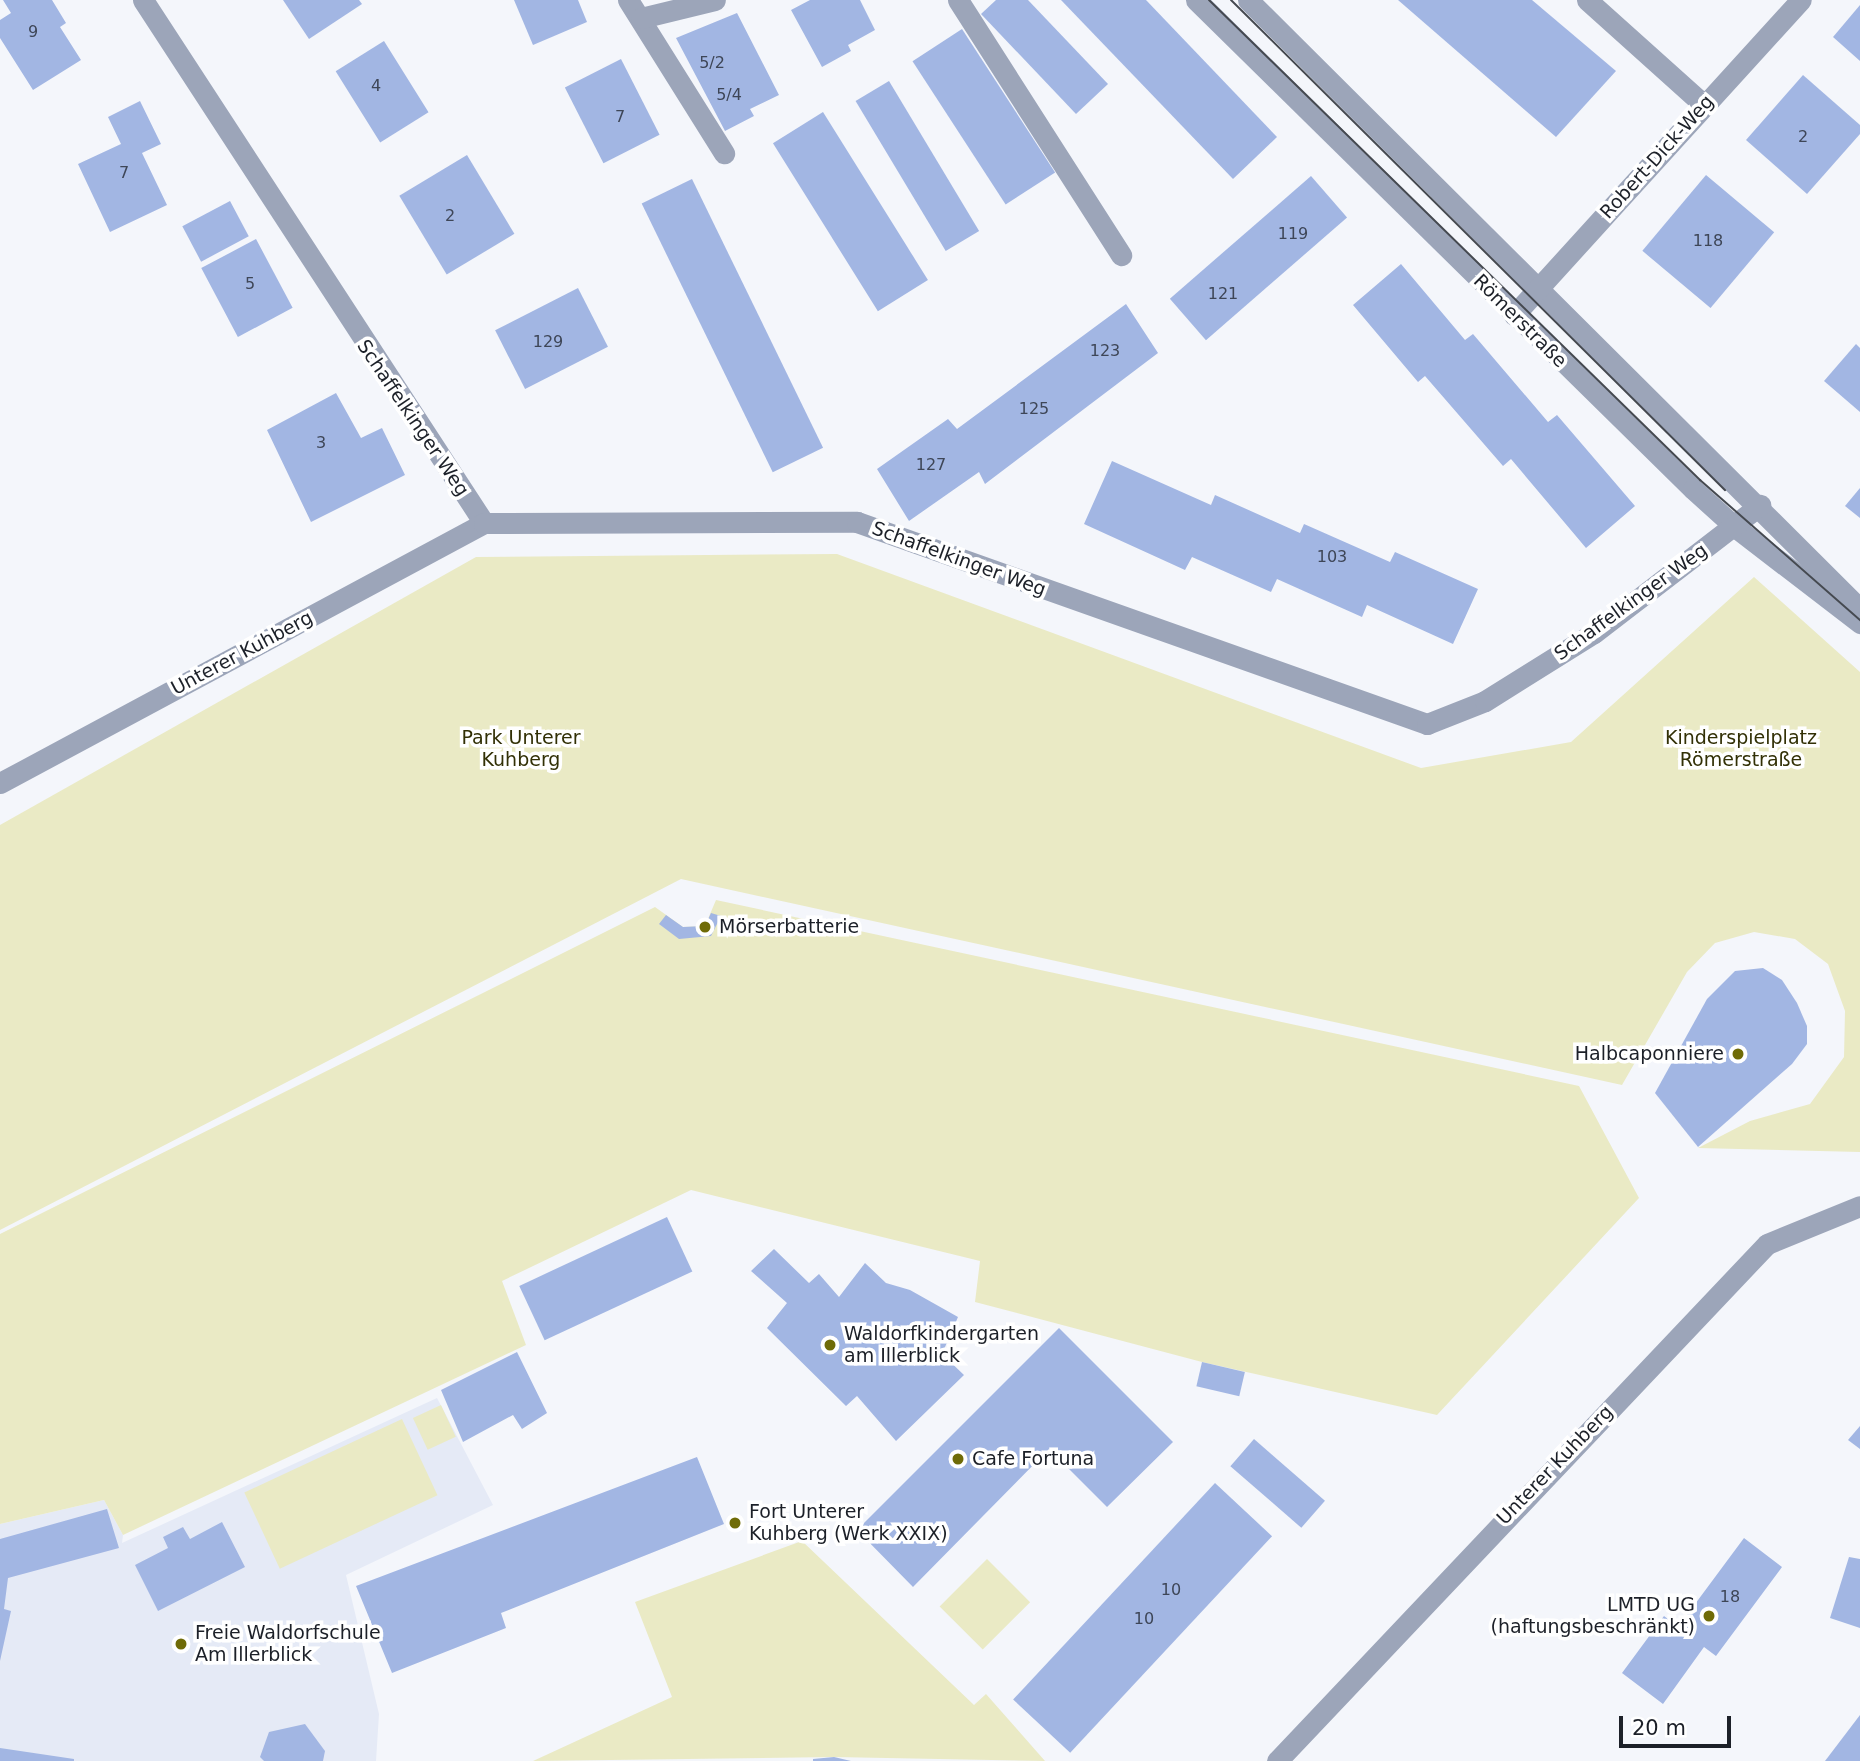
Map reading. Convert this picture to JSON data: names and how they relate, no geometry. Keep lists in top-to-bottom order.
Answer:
{
  "streets": {
    "street": [
      "Robert-Dick-Weg",
      "Römerstraße",
      "Schaffelkinger Weg",
      "Unterer Kuhberg"
    ]
  },
  "crossings": [
    ["Robert-Dick-Weg", "Römerstraße"],
    ["Römerstraße", "Schaffelkinger Weg"],
    ["Schaffelkinger Weg", "Unterer Kuhberg"]
  ],
  "parks": ["Park Unterer Kuhberg", "Kinderspielplatz Römerstraße"],
  "places": [
    "Mörserbatterie",
    "Halbcaponniere",
    "Waldorfkindergarten am Illerblick",
    "Cafe Fortuna",
    "Fort Unterer Kuhberg (Werk XXIX)",
    "LMTD UG (haftungsbeschränkt)",
    "Freie Waldorfschule Am Illerblick"
  ],
  "house_numbers": [
    "9",
    "5/2",
    "4",
    "5/4",
    "7",
    "2",
    "7",
    "2",
    "119",
    "118",
    "5",
    "121",
    "129",
    "123",
    "125",
    "3",
    "127",
    "103",
    "10",
    "18",
    "10"
  ],
  "scale_bar": "20 m"
}
